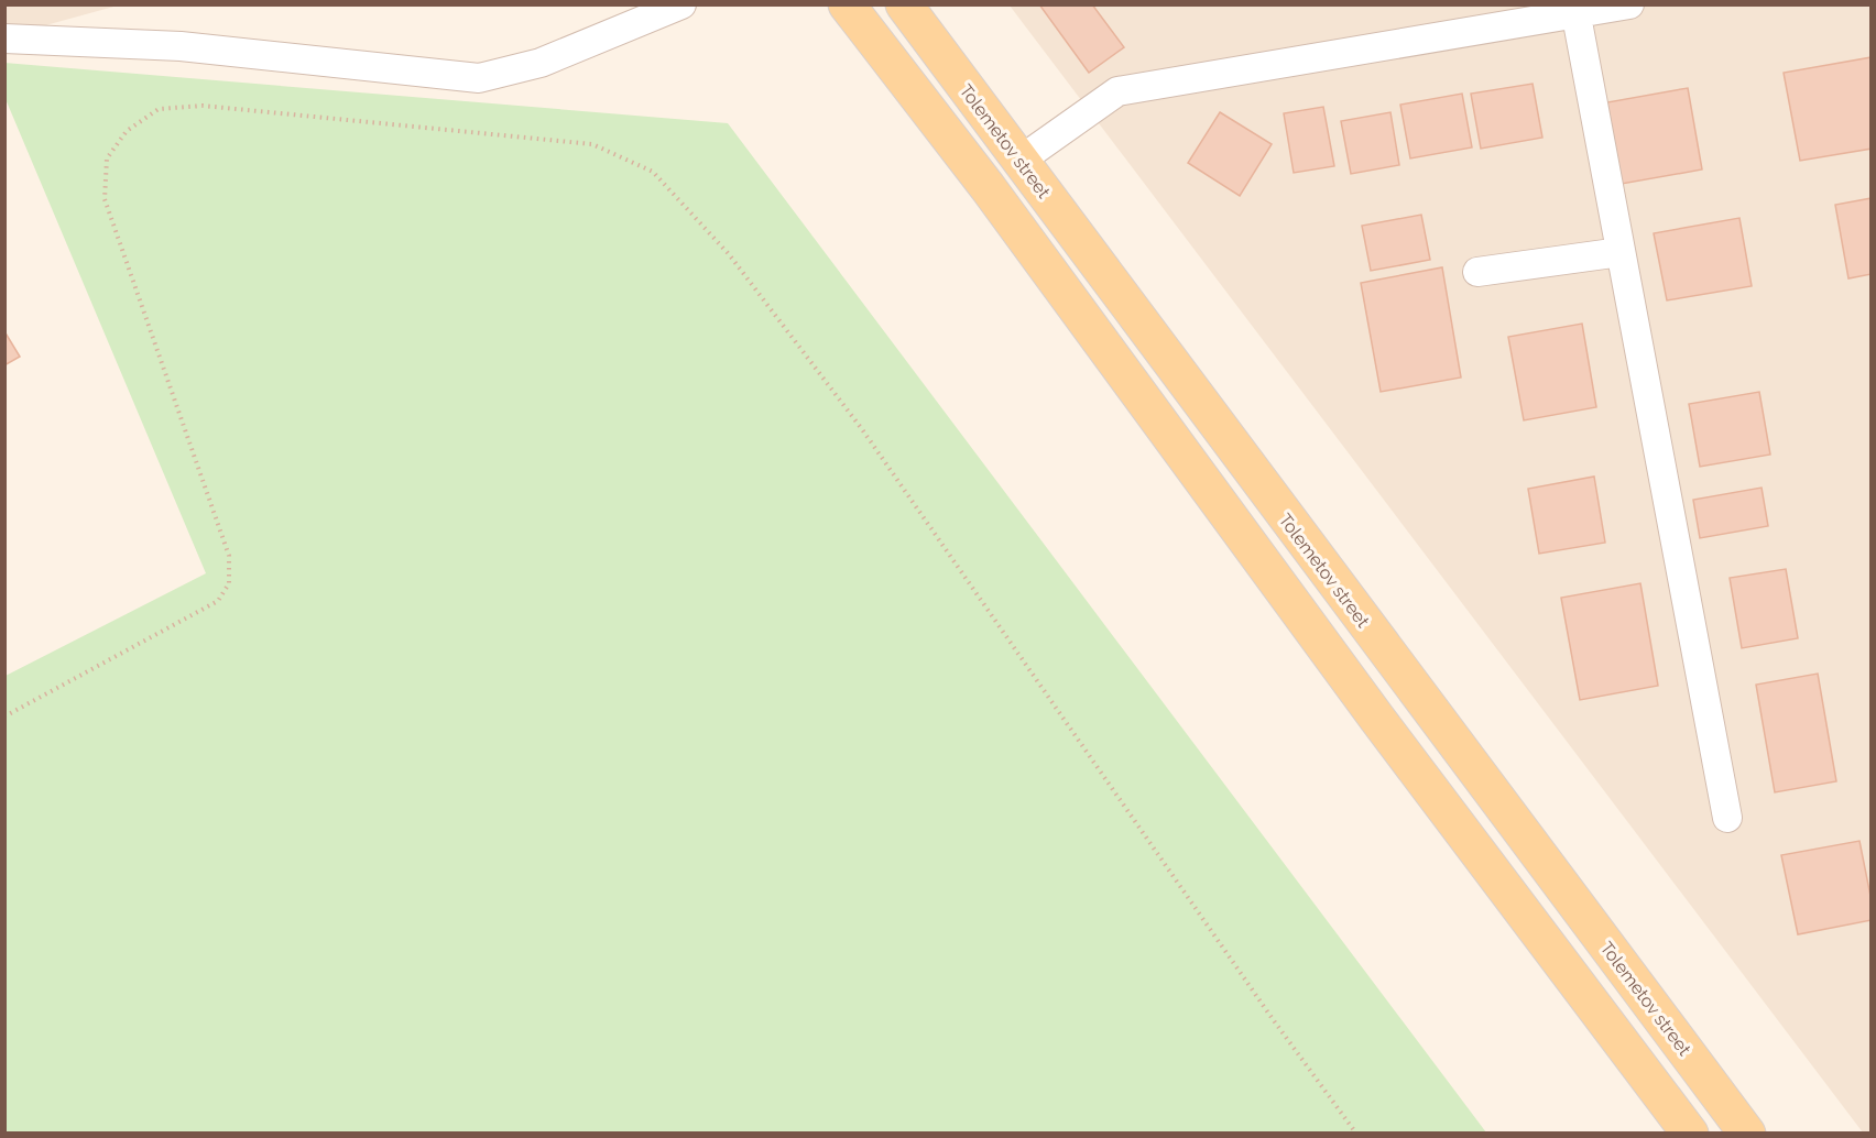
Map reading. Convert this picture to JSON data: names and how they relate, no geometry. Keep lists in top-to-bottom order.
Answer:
{
  "streets": {
    "main road": ["Tolemetov street"]
  }
}
